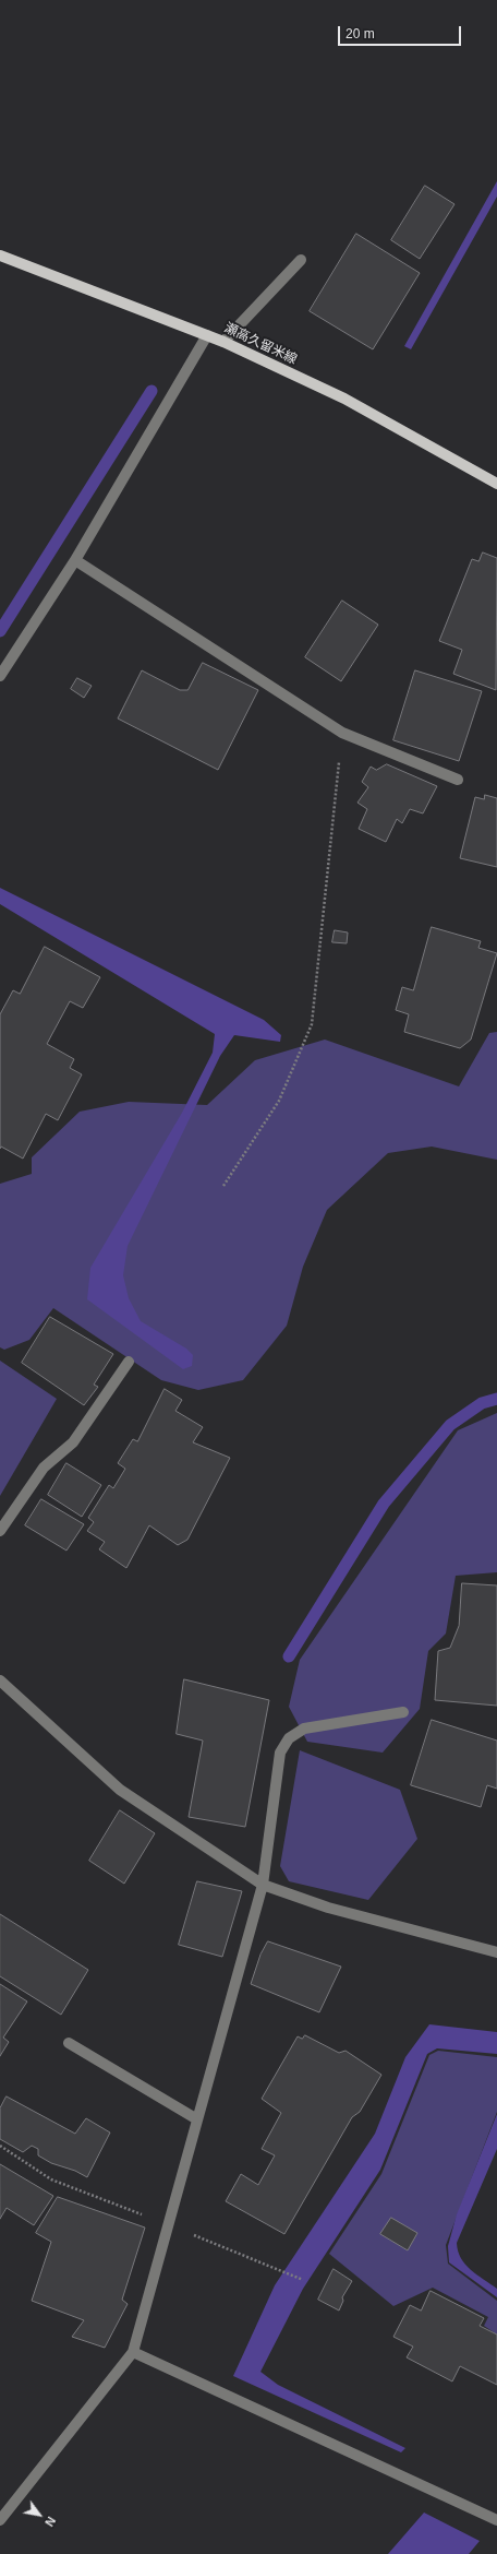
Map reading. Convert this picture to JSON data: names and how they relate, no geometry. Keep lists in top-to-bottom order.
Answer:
{
  "streets": {
    "main road": ["瀬高久留米線"]
  },
  "scale_bar": "20 m",
  "north": "bottom right"
}
